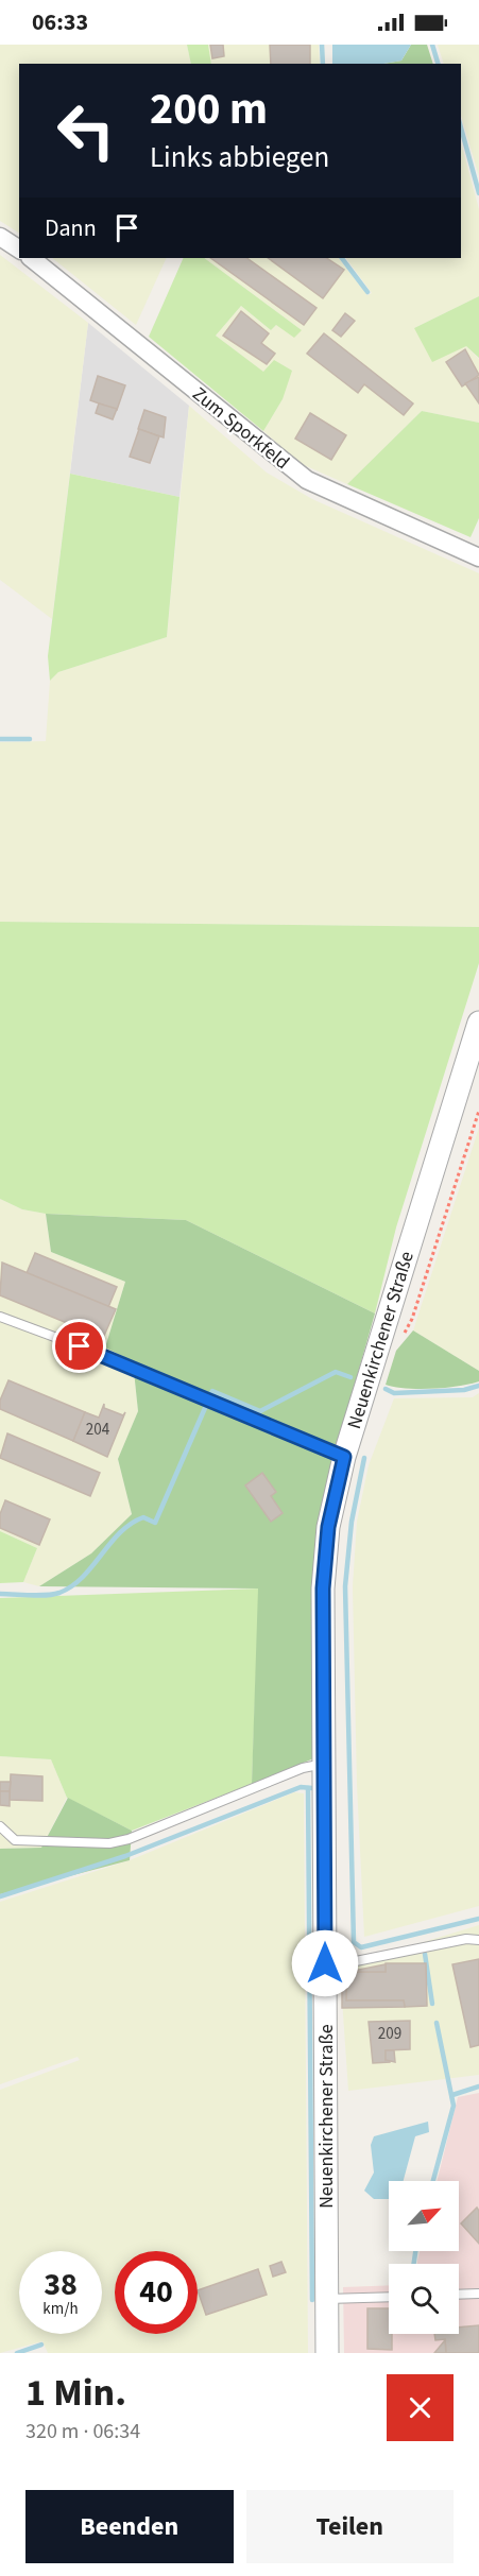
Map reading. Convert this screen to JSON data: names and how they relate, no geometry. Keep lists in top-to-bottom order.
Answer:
{
  "streets": {
    "street": ["Zum Sporkfeld", "Neuenkirchener Straße"]
  },
  "house_numbers": ["204", "209"],
  "north": "top right",
  "page": {
    "status": "06:33",
    "turn": ["200 m", "Links abbiegen"],
    "then": "Dann",
    "speed": "38 km/h",
    "limit": "40",
    "heading": ["1 Min.", "320 m · 06:34"],
    "buttons": ["Beenden", "Teilen"]
  }
}
